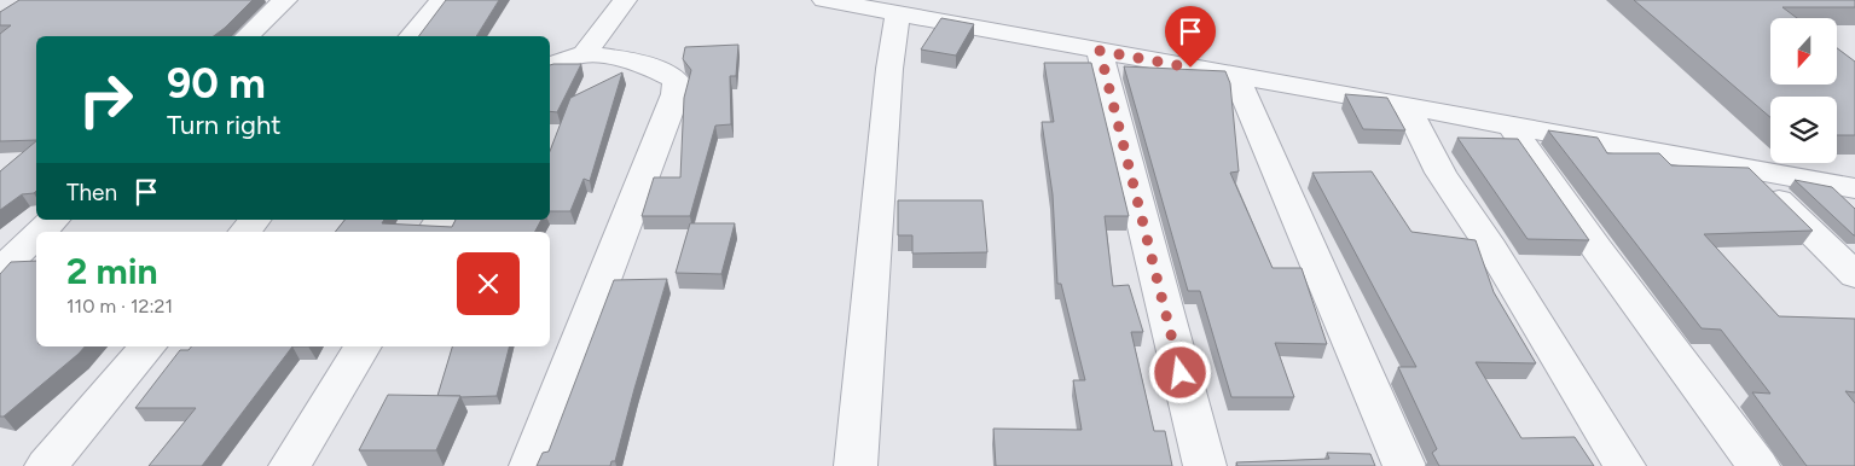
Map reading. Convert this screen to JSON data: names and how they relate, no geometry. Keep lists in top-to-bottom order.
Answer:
{
  "north": "bottom",
  "page": {
    "turn": ["90 m", "Turn right"],
    "then": "Then",
    "heading": ["2 min", "110 m · 12:21"]
  }
}
